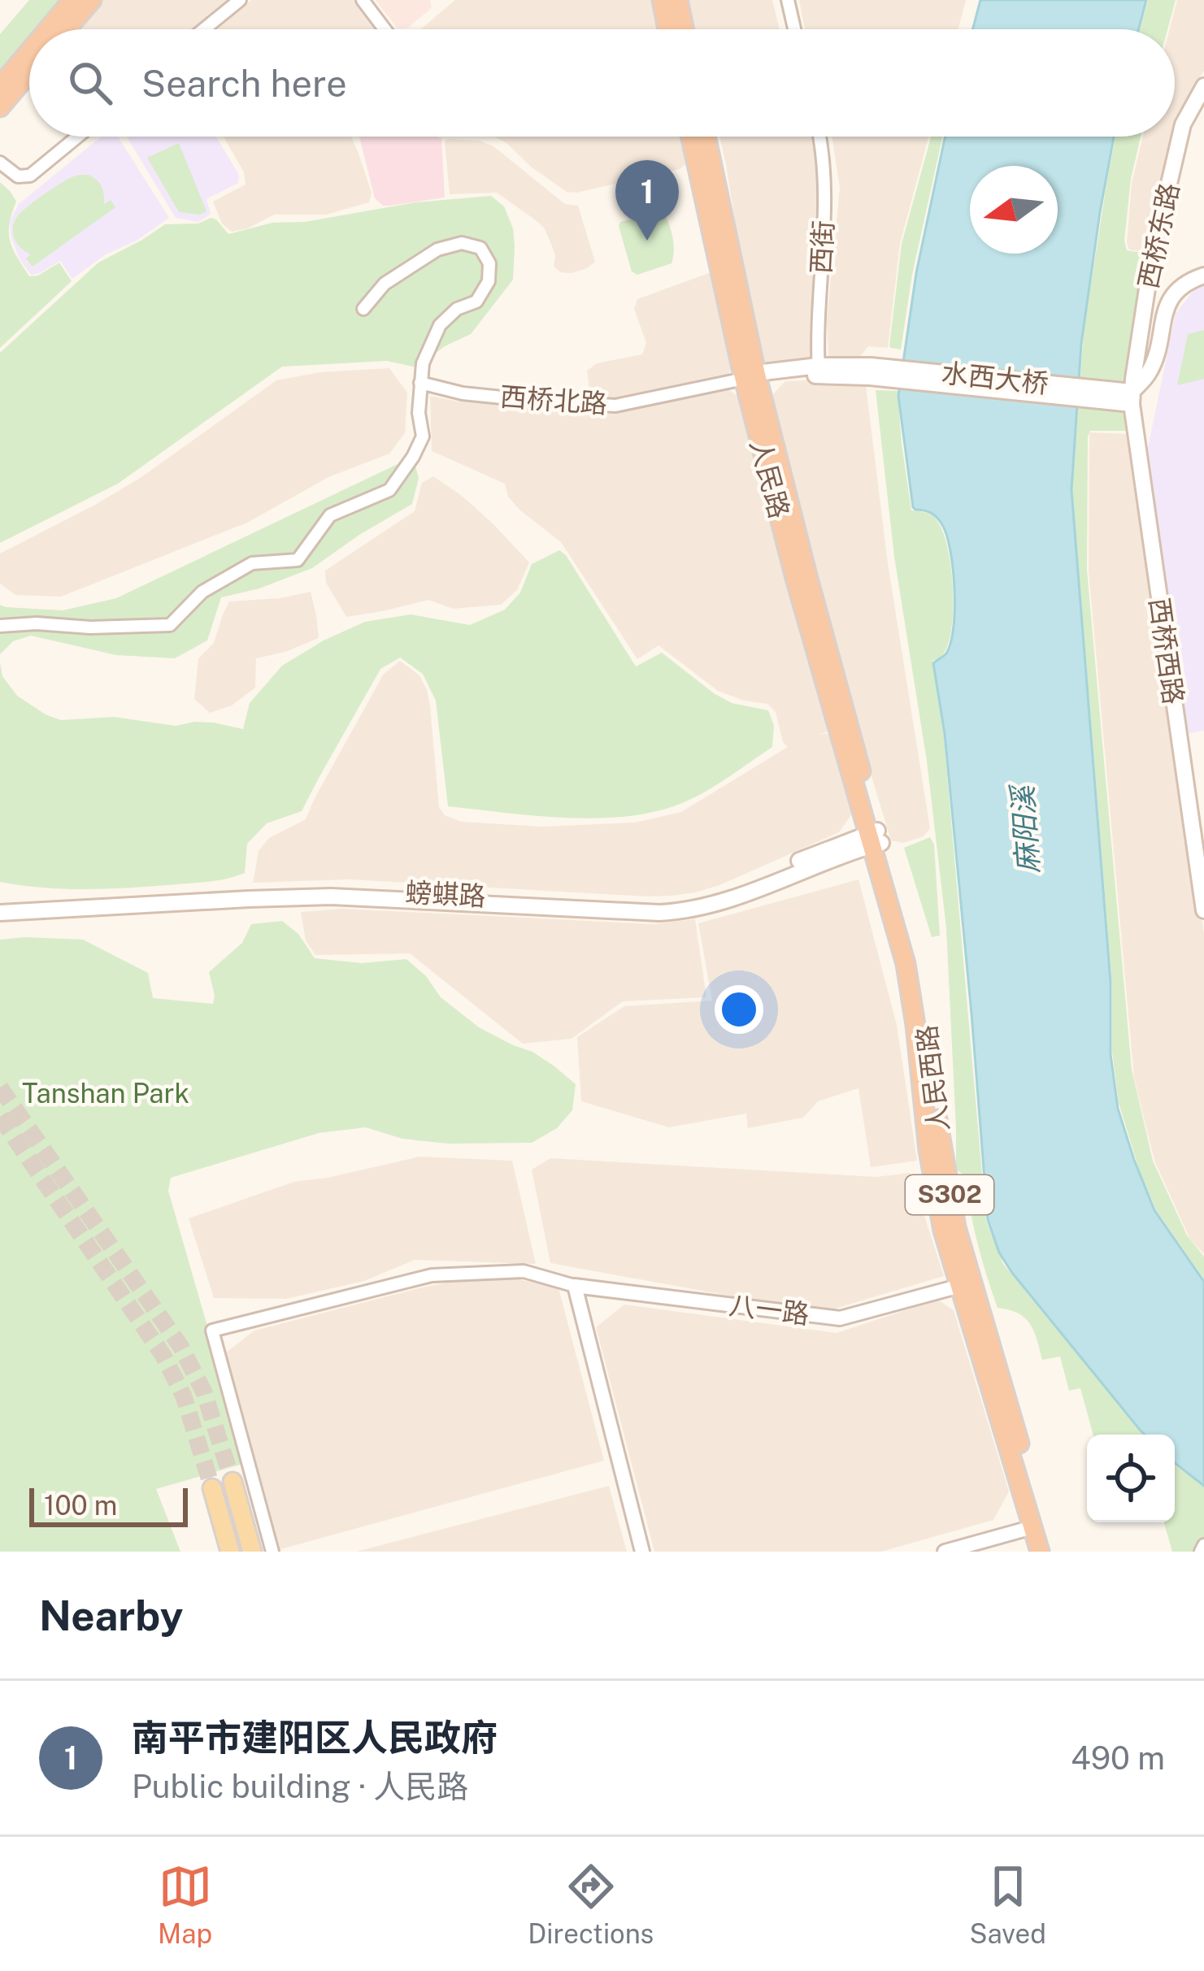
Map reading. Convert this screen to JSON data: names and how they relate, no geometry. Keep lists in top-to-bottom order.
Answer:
{
  "streets": {
    "highway": ["人民路", "人民西路", "S302"],
    "main road": [
      "西桥东路",
      "水西大桥",
      "西桥西路",
      "螃蜞路"
    ],
    "street": ["西街", "西桥北路", "八一路"]
  },
  "crossings": [
    ["西桥东路", "水西大桥"],
    ["西桥东路", "西桥西路"],
    ["西街", "水西大桥"],
    ["水西大桥", "西桥北路"],
    ["水西大桥", "人民路"],
    ["水西大桥", "西桥西路"],
    ["西桥北路", "人民路"],
    ["人民路", "螃蜞路"],
    ["人民路", "人民西路"],
    ["螃蜞路", "人民西路"],
    ["人民西路", "八一路"]
  ],
  "water": ["麻阳溪"],
  "parks": ["Tanshan Park"],
  "scale_bar": "100 m",
  "north": "left",
  "page": {
    "search": "Search here",
    "pins": "1",
    "scale": "100 m",
    "heading": "Nearby",
    "list": [
      {
        "mark": "1",
        "name": "南平市建阳区人民政府",
        "note": "Public building · 人民路",
        "value": "490 m"
      }
    ],
    "nav": ["Map", "Directions", "Saved"]
  }
}
